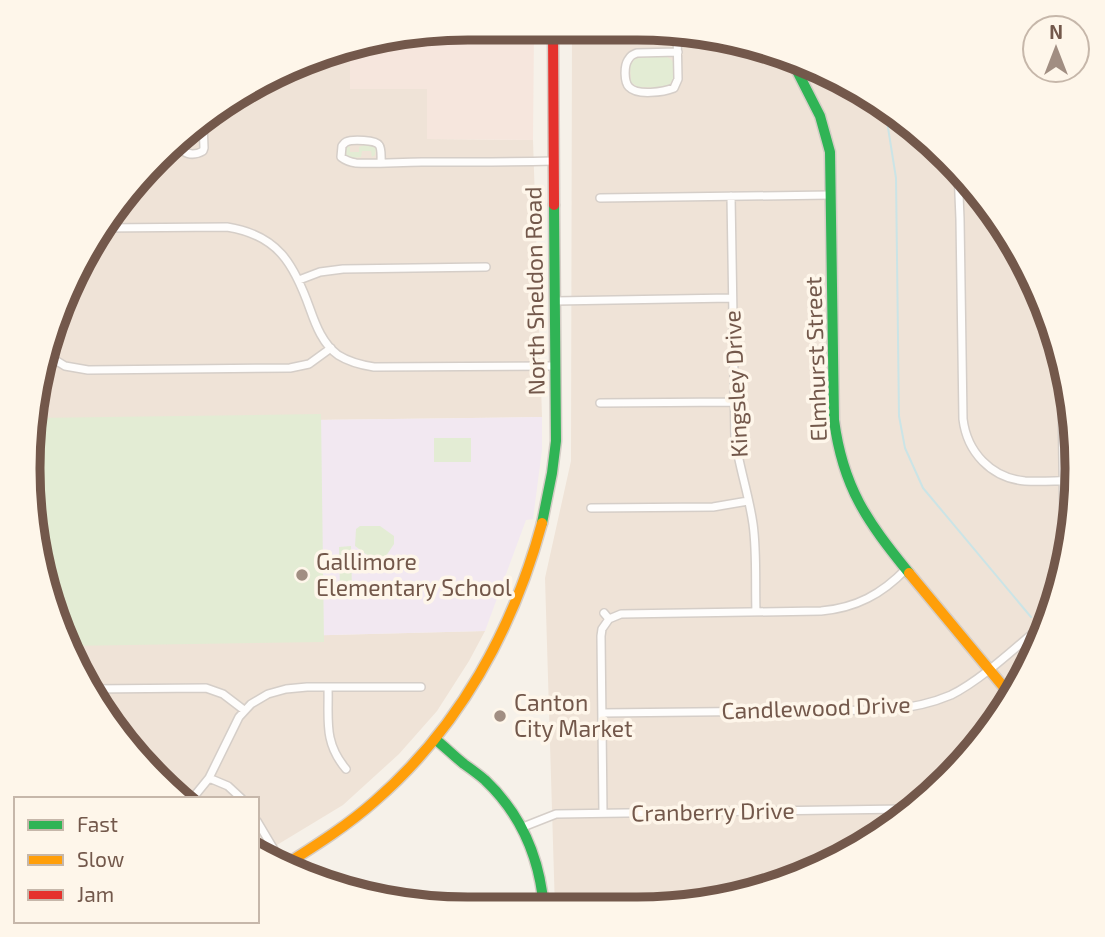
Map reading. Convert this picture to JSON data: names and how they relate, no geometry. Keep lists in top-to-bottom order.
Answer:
{
  "streets": {
    "main road": ["North Sheldon Road", "Elmhurst Street"],
    "street": ["Kingsley Drive", "Candlewood Drive", "Cranberry Drive"]
  },
  "crossings": [
    ["Elmhurst Street", "Candlewood Drive"]
  ],
  "places": ["Gallimore Elementary School", "Canton City Market"],
  "legend": ["Fast", "Slow", "Jam"],
  "north": "top"
}
